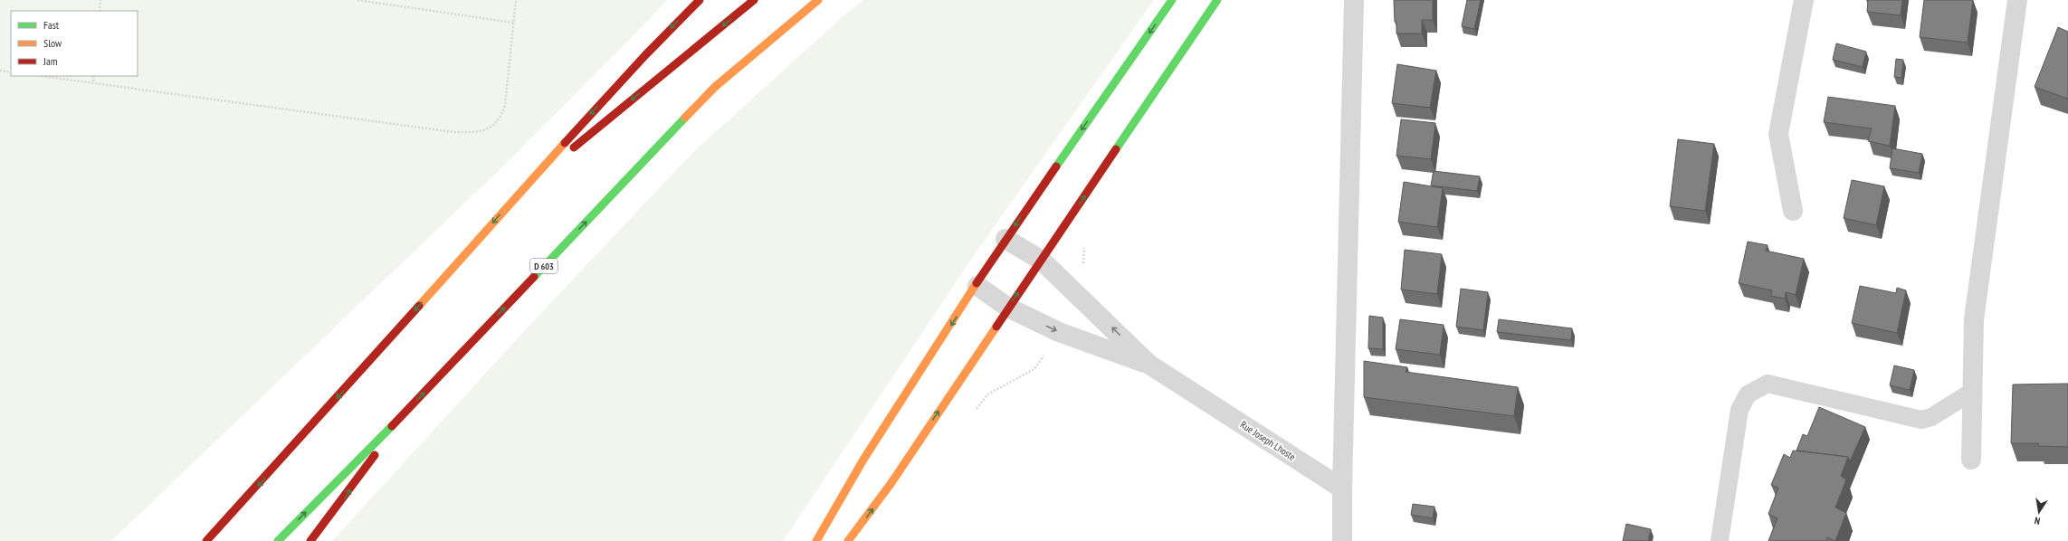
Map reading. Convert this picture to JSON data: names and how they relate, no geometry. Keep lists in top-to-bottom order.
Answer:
{
  "streets": {
    "main road": ["D 603"],
    "street": ["Rue Joseph Lhoste"]
  },
  "legend": ["Fast", "Slow", "Jam"],
  "north": "bottom"
}
